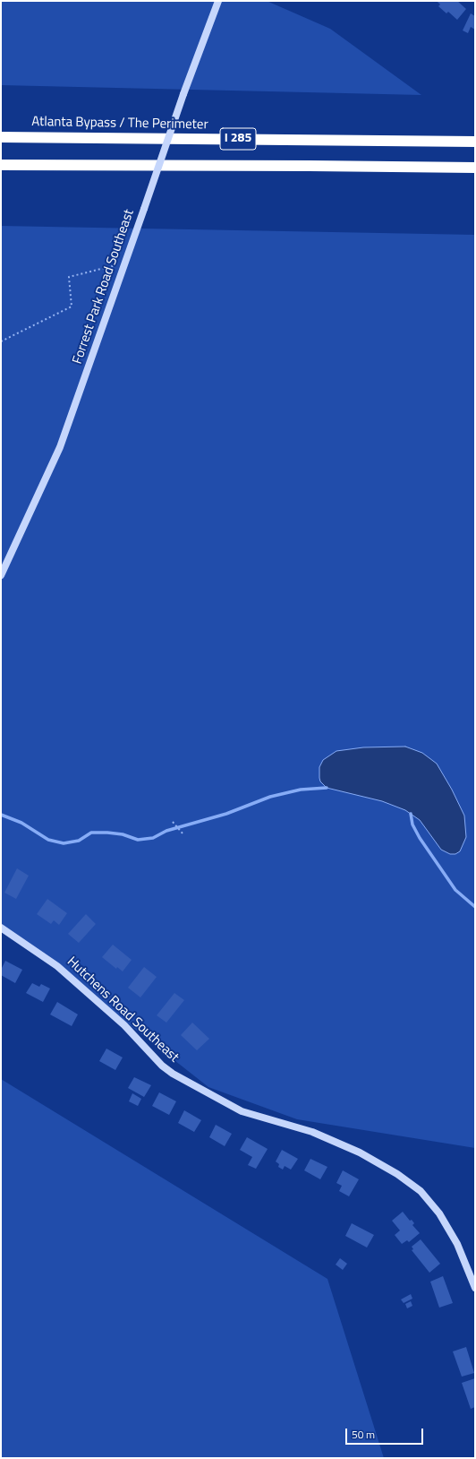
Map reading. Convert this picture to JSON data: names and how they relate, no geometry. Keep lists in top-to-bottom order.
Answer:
{
  "streets": {
    "highway": ["Atlanta Bypass / The Perimeter", "I 285"],
    "street": ["Forrest Park Road Southeast", "Hutchens Road Southeast"]
  },
  "scale_bar": "50 m"
}
